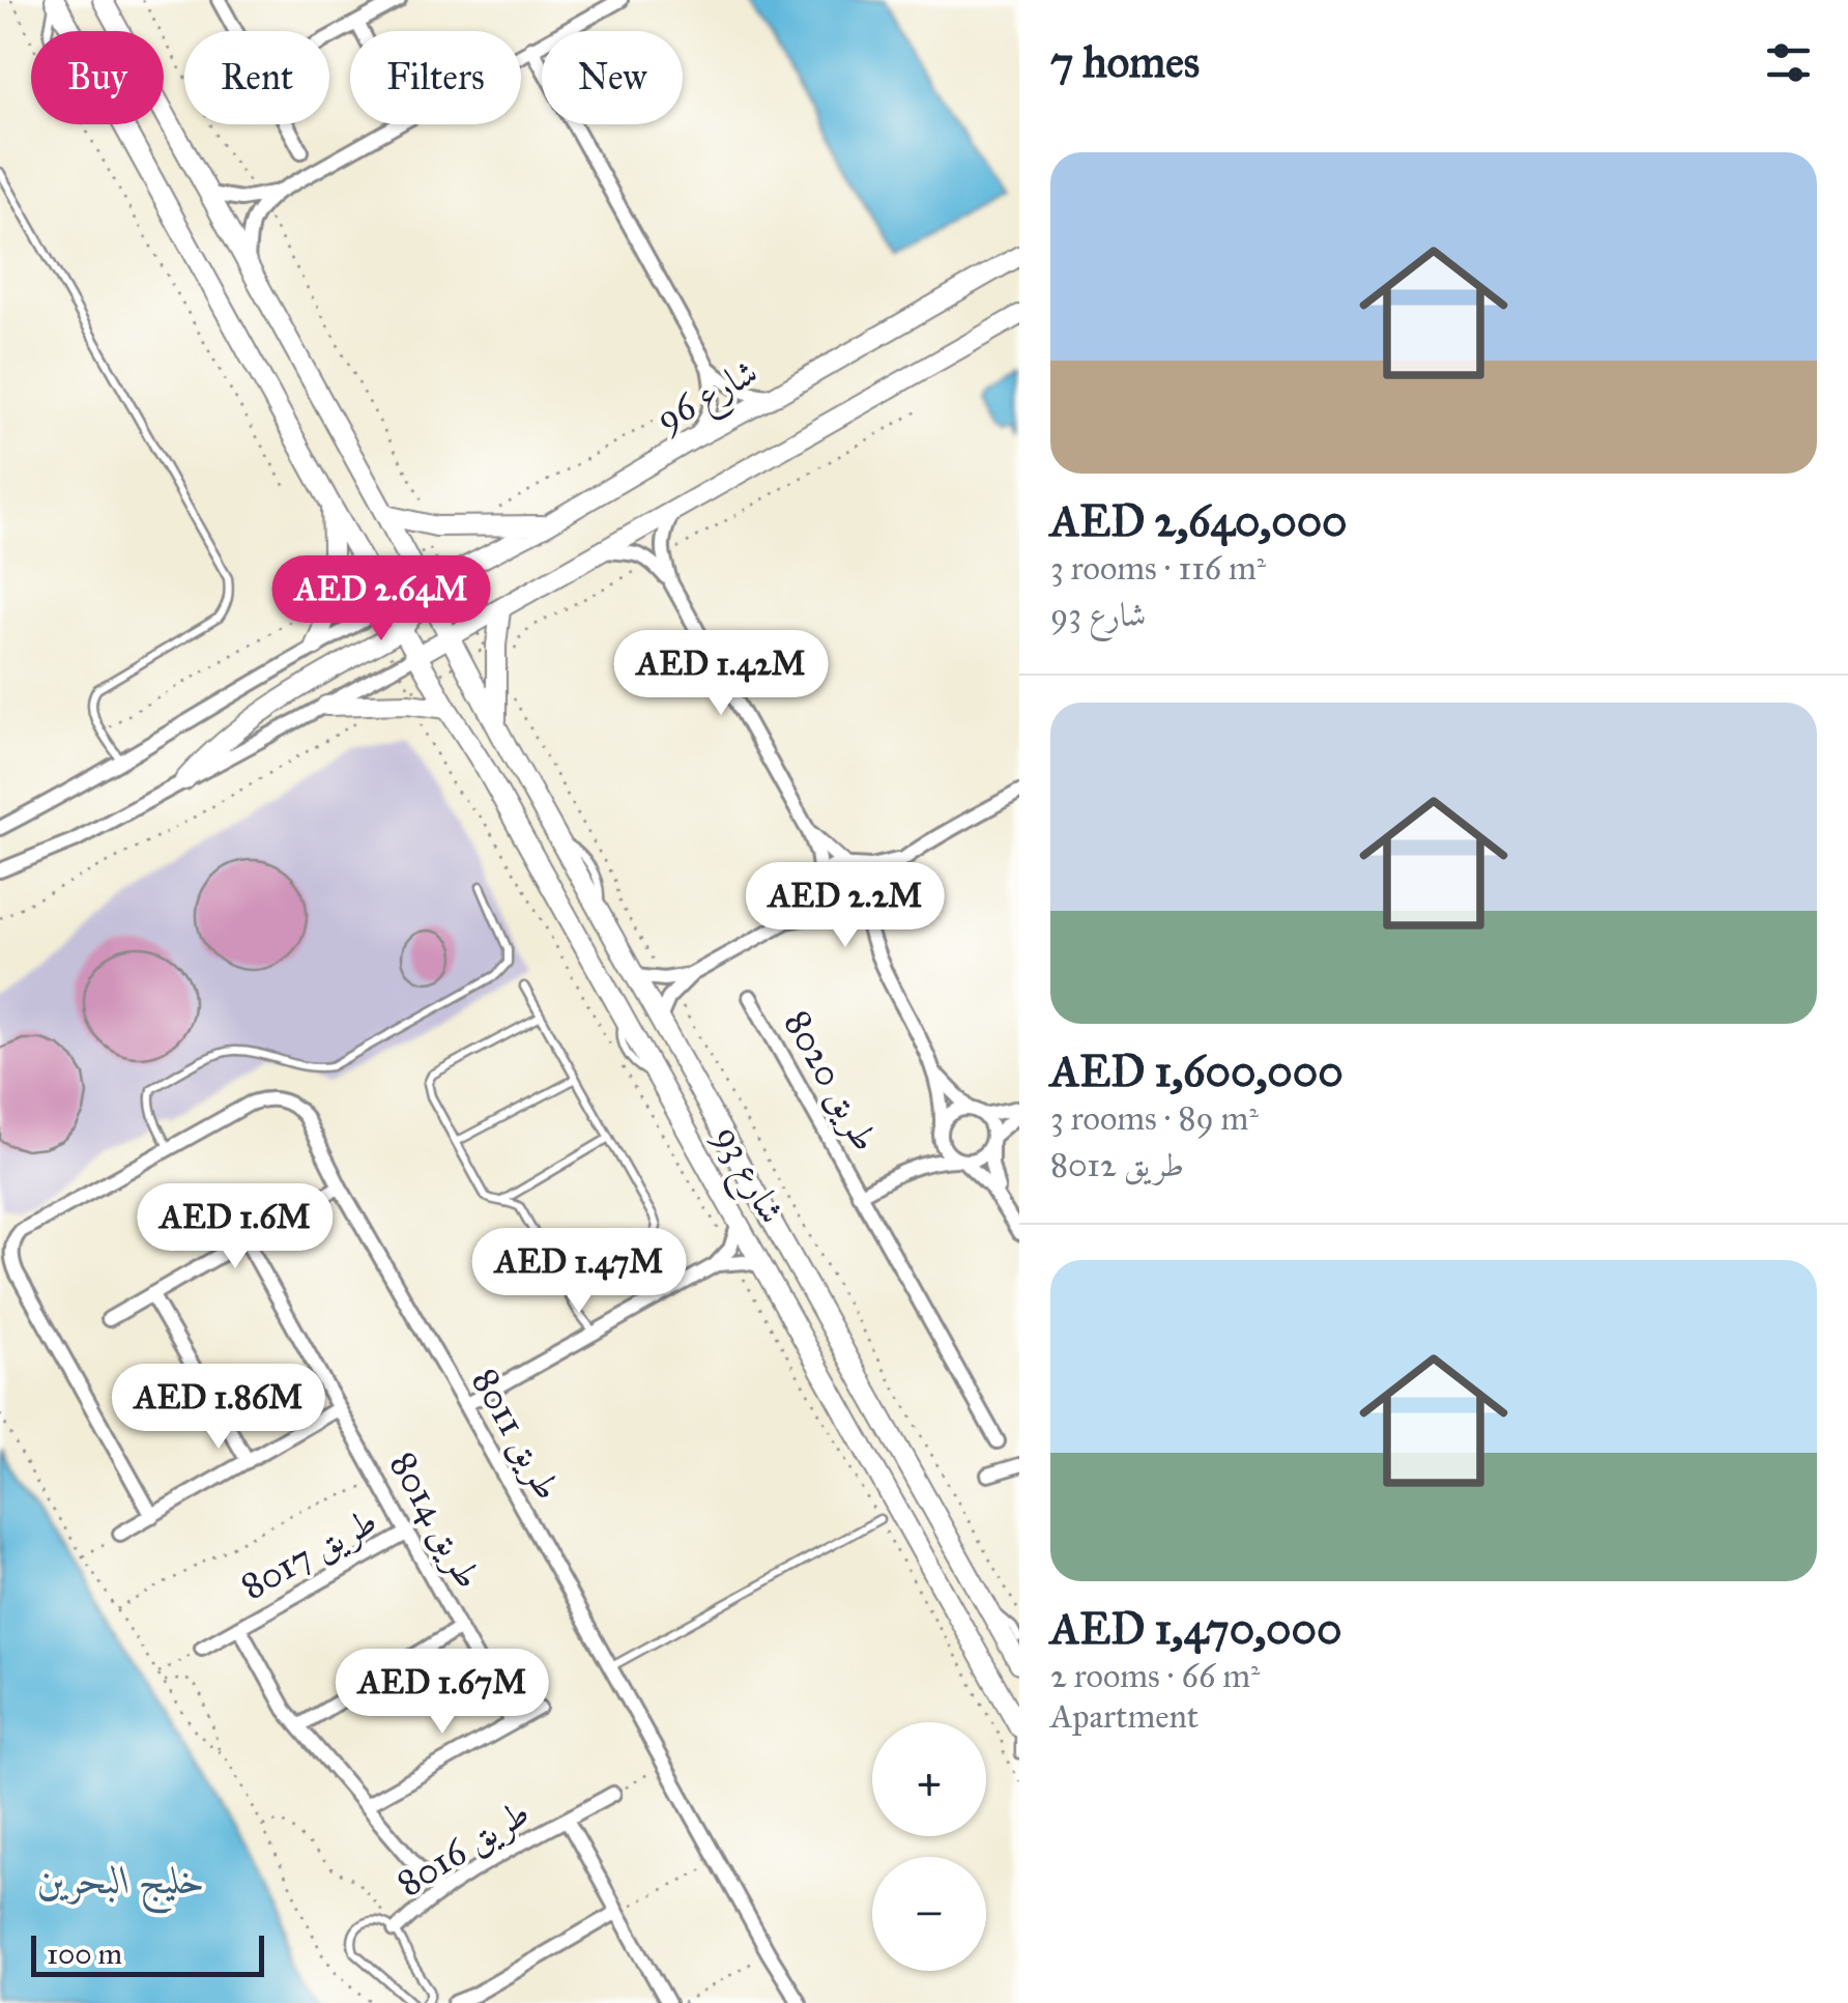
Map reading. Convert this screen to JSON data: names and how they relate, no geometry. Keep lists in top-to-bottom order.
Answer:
{
  "streets": {
    "street": [
      "شارع 96",
      "طريق 8020",
      "شارع 93",
      "طريق 8011",
      "طريق 8014",
      "طريق 8017",
      "طريق 8016"
    ]
  },
  "crossings": [
    ["شارع 96", "شارع 93"],
    ["طريق 8014", "طريق 8017"],
    ["طريق 8017", "طريق 8016"]
  ],
  "water": ["خليج البحرين"],
  "scale_bar": "100 m",
  "page": {
    "heading": "7 homes",
    "chip": [
      "Buy",
      "Rent",
      "Filters",
      "New"
    ],
    "list": [
      {
        "name": "AED 2,640,000",
        "note": "3 rooms · 116 m² · شارع 93"
      },
      {
        "name": "AED 1,600,000",
        "note": "3 rooms · 89 m² · طريق 8012"
      },
      {
        "name": "AED 1,470,000",
        "note": "2 rooms · 66 m² · Apartment"
      }
    ],
    "price": [
      "AED 2.64M",
      "AED 1.42M",
      "AED 2.2M",
      "AED 1.6M",
      "AED 1.47M",
      "AED 1.86M",
      "AED 1.67M"
    ],
    "map_buttons": ["+", "−"],
    "scale": "100 m"
  }
}
